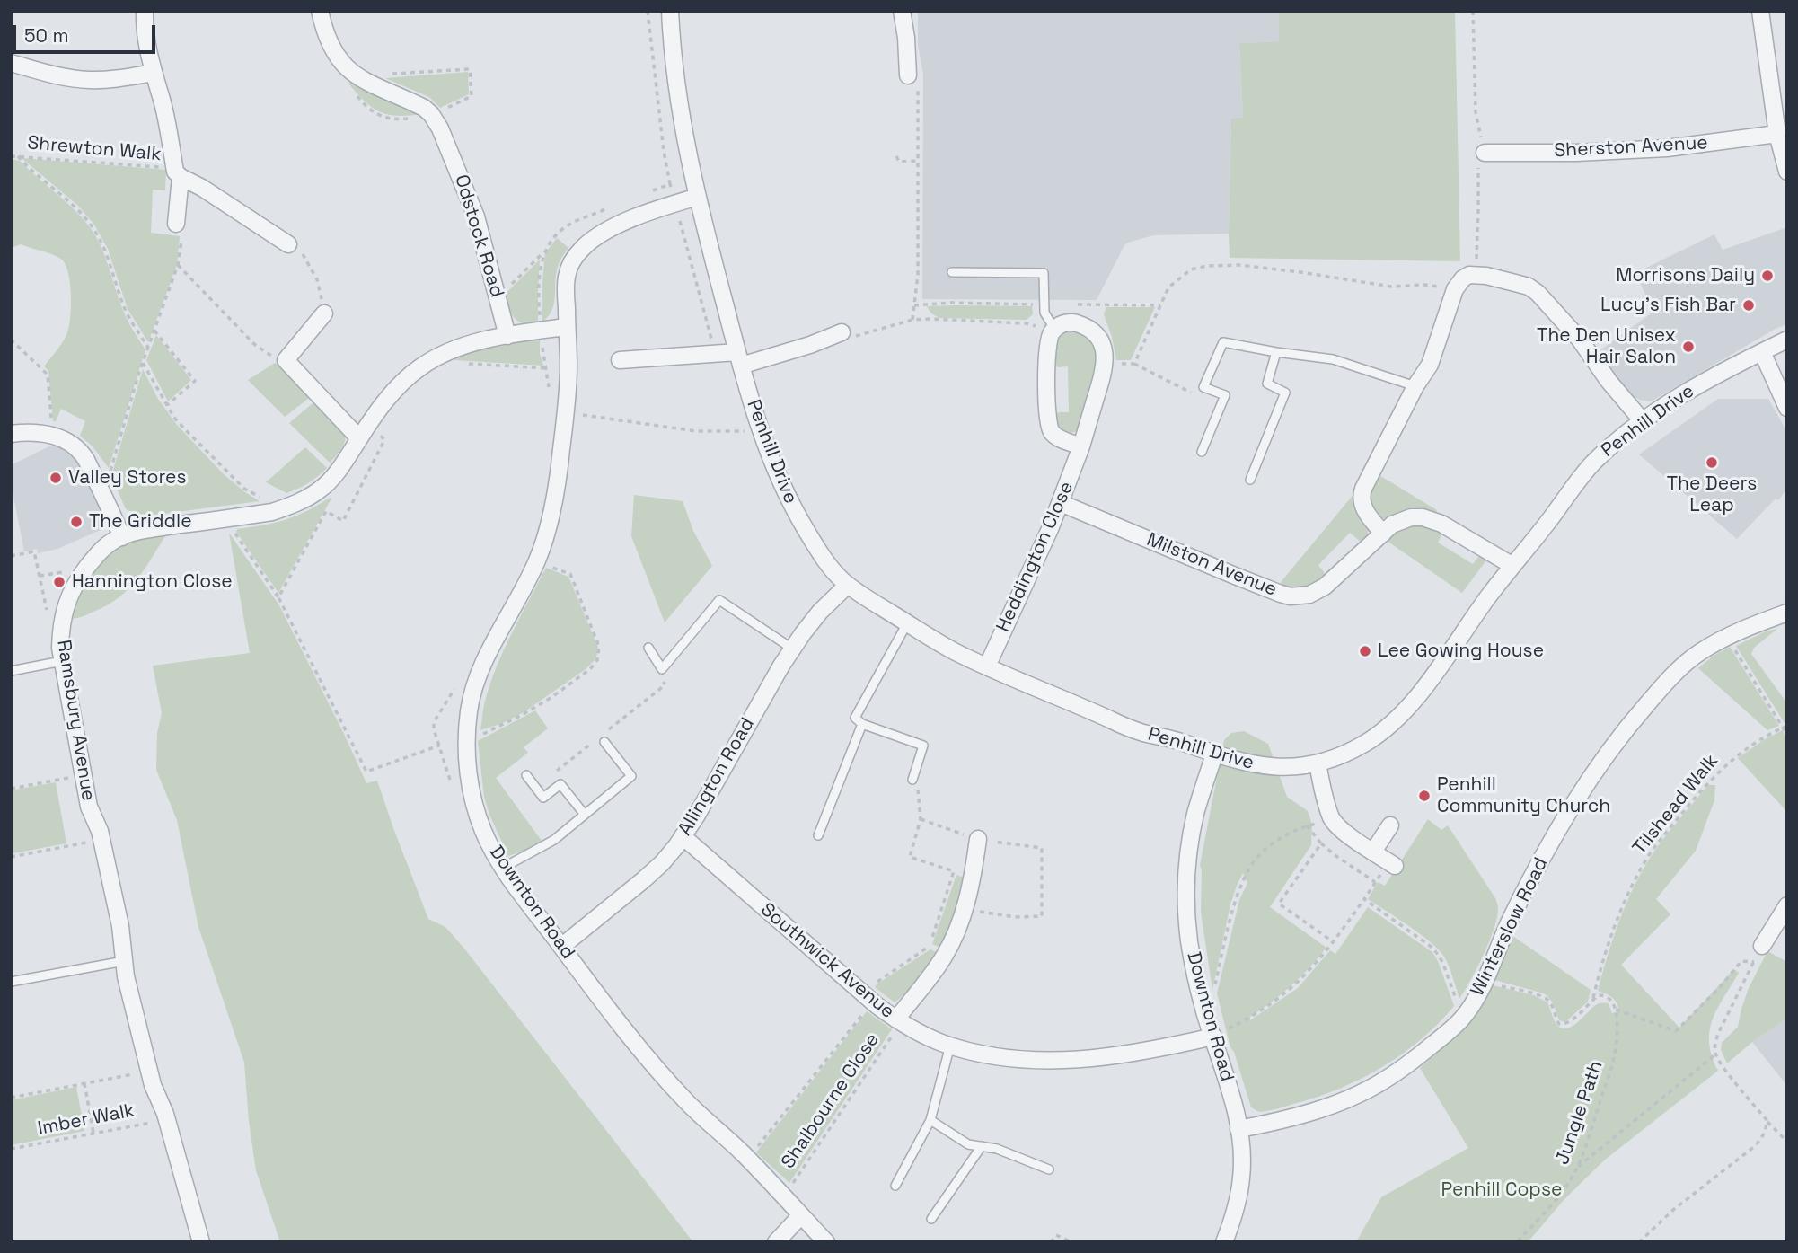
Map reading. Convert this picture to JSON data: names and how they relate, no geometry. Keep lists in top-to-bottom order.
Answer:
{
  "streets": {
    "street": [
      "Sherston Avenue",
      "Odstock Road",
      "Penhill Drive",
      "Heddington Close",
      "Milston Avenue",
      "Ramsbury Avenue",
      "Allington Road",
      "Downton Road",
      "Winterslow Road",
      "Southwick Avenue"
    ],
    "path": [
      "Shrewton Walk",
      "Tilshead Walk",
      "Shalbourne Close",
      "Jungle Path",
      "Imber Walk"
    ]
  },
  "crossings": [
    ["Odstock Road", "Ramsbury Avenue"],
    ["Penhill Drive", "Heddington Close"],
    ["Penhill Drive", "Milston Avenue"],
    ["Penhill Drive", "Allington Road"],
    ["Penhill Drive", "Downton Road"],
    ["Heddington Close", "Milston Avenue"],
    ["Ramsbury Avenue", "Downton Road"],
    ["Ramsbury Avenue", "Imber Walk"],
    ["Allington Road", "Downton Road"],
    ["Allington Road", "Southwick Avenue"],
    ["Downton Road", "Winterslow Road"],
    ["Downton Road", "Southwick Avenue"],
    ["Downton Road", "Shalbourne Close"],
    ["Southwick Avenue", "Shalbourne Close"]
  ],
  "parks": ["Penhill Copse"],
  "places": [
    "Morrisons Daily",
    "Lucy's Fish Bar",
    "The Den Unisex Hair Salon",
    "The Deers Leap",
    "Valley Stores",
    "The Griddle",
    "Hannington Close",
    "Lee Gowing House",
    "Penhill Community Church"
  ],
  "scale_bar": "50 m"
}
